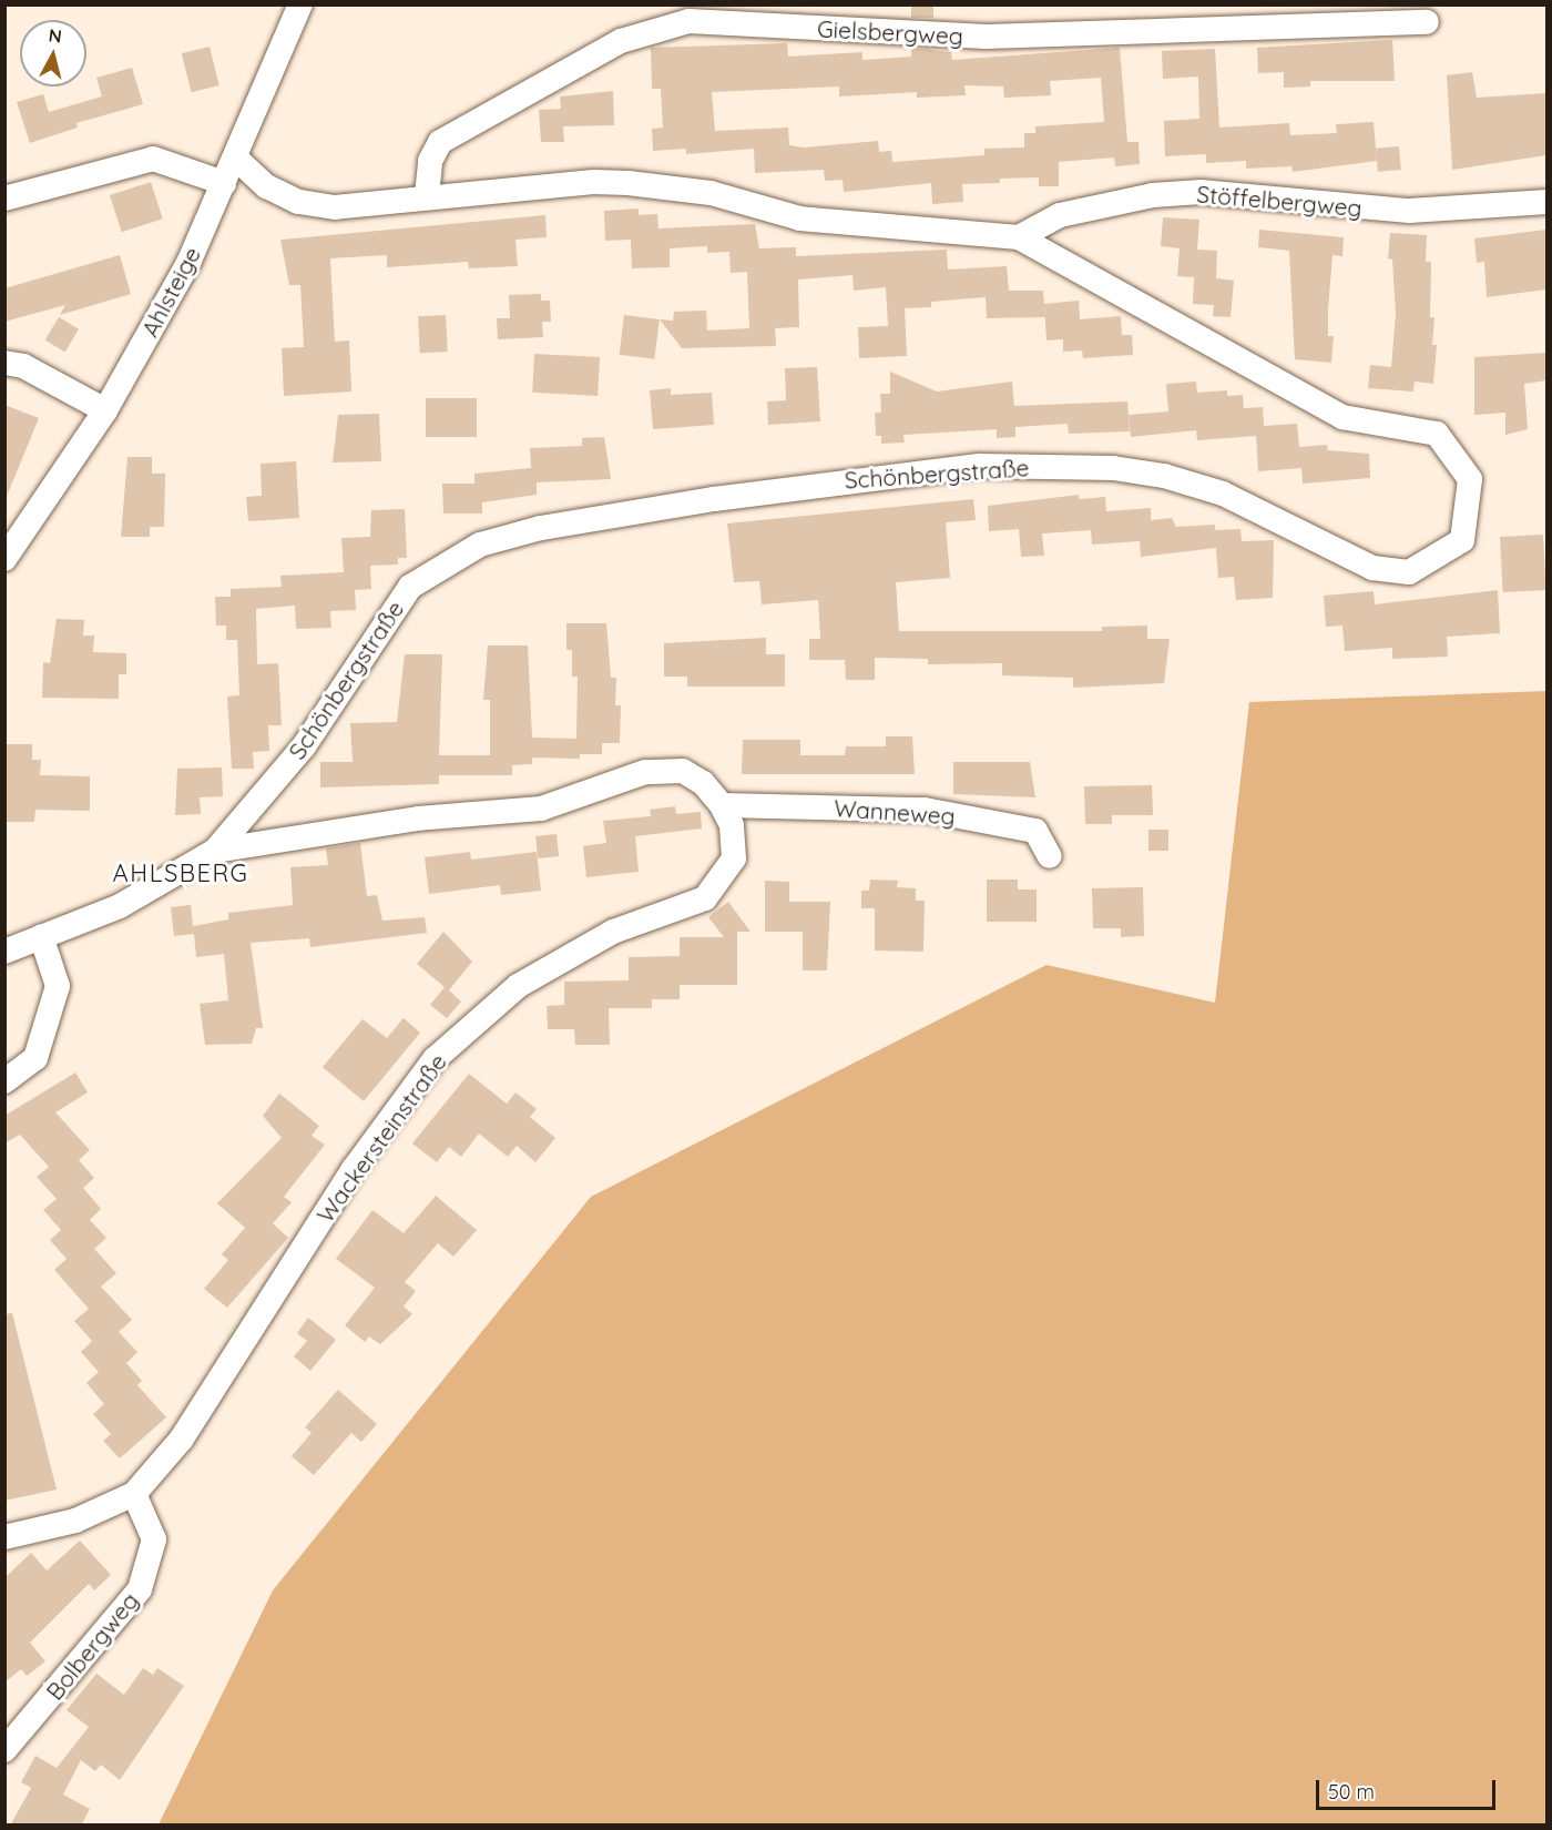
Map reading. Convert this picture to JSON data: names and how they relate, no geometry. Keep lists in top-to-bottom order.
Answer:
{
  "streets": {
    "street": [
      "Gielsbergweg",
      "Stöffelbergweg",
      "Ahlsteige",
      "Schönbergstraße",
      "Wanneweg",
      "Wackersteinstraße",
      "Bolbergweg"
    ]
  },
  "crossings": [
    ["Gielsbergweg", "Schönbergstraße"],
    ["Stöffelbergweg", "Schönbergstraße"],
    ["Ahlsteige", "Schönbergstraße"],
    ["Schönbergstraße", "Wackersteinstraße"],
    ["Wanneweg", "Wackersteinstraße"],
    ["Wackersteinstraße", "Bolbergweg"]
  ],
  "districts": ["AHLSBERG"],
  "scale_bar": "50 m",
  "north": "top"
}
